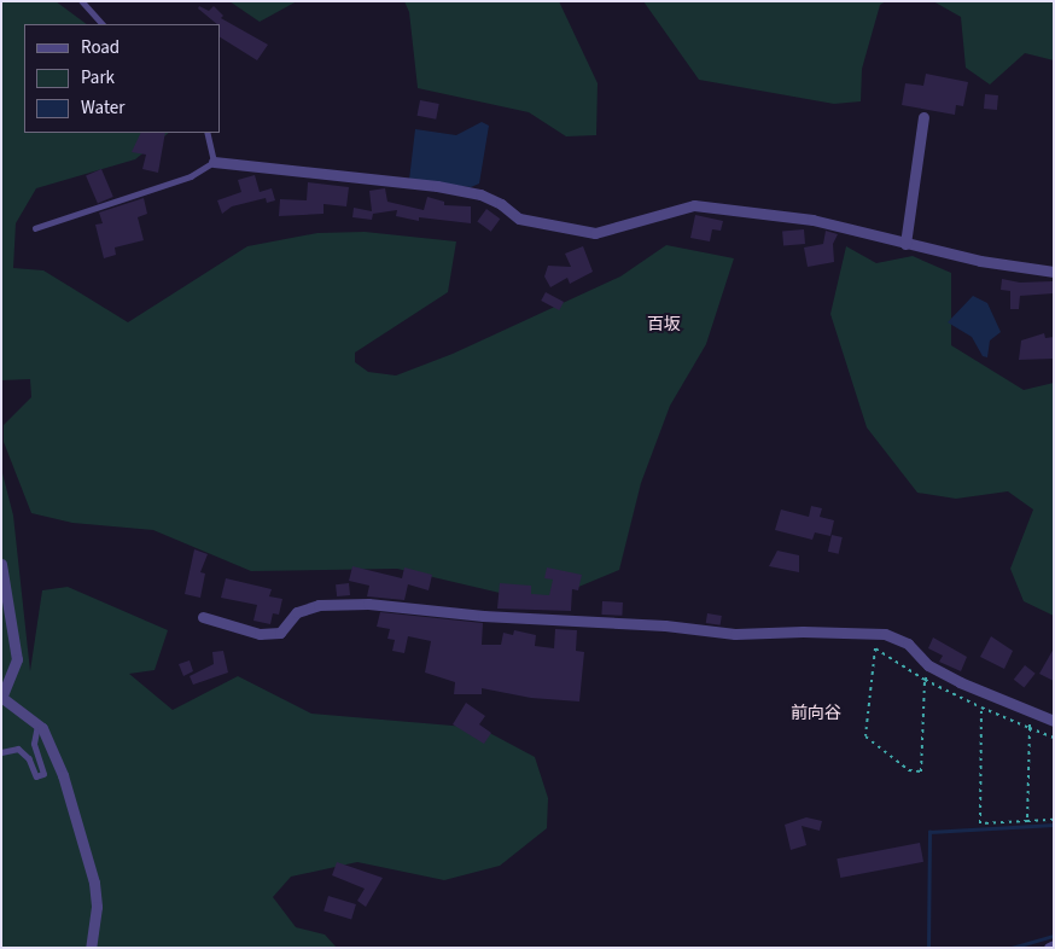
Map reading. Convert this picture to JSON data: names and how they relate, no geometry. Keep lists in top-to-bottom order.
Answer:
{
  "districts": ["百坂", "前向谷"],
  "legend": ["Road", "Park", "Water"]
}
